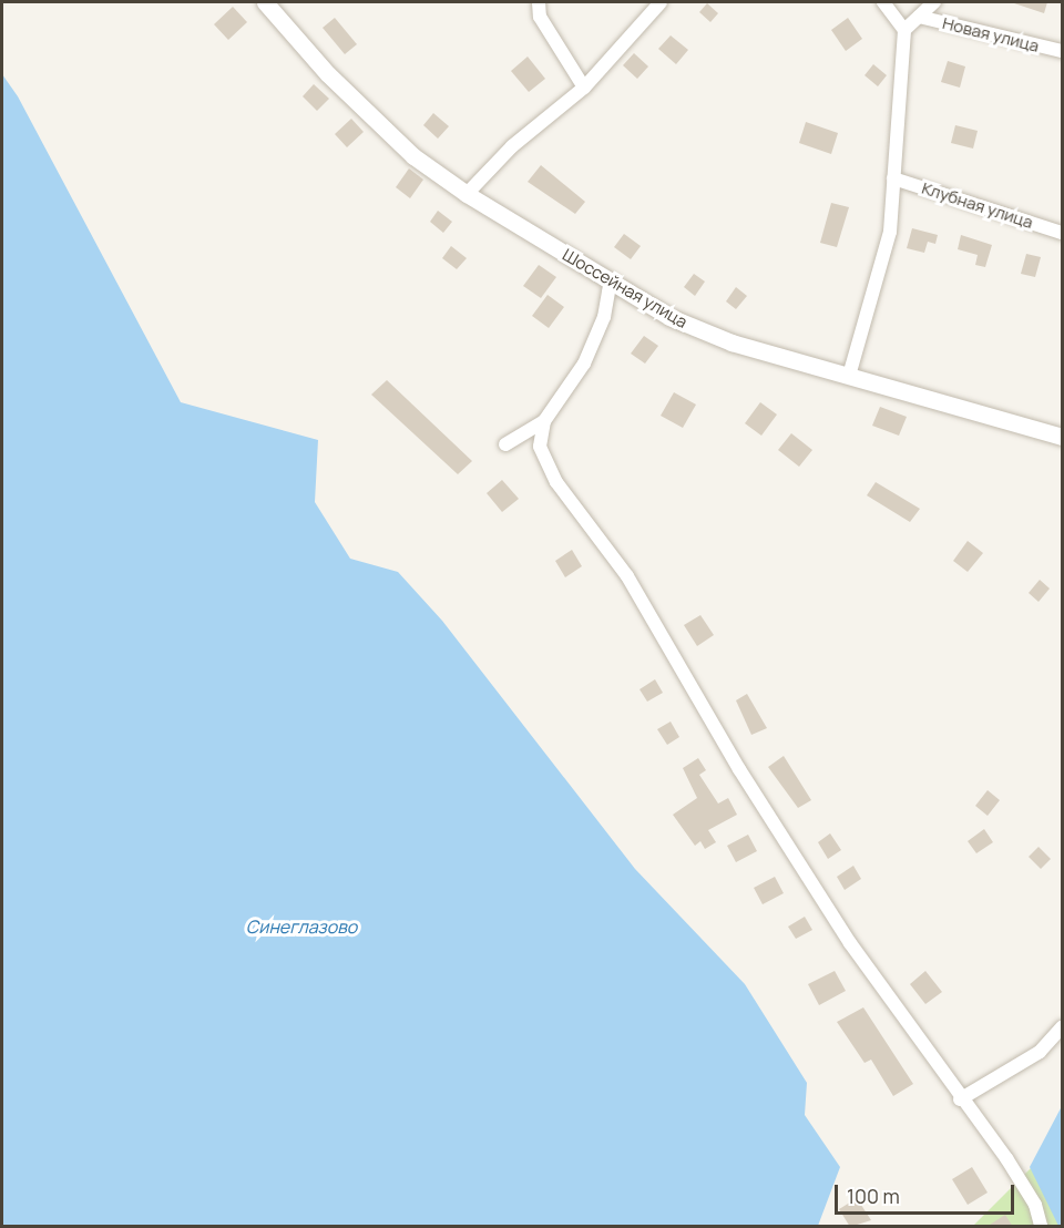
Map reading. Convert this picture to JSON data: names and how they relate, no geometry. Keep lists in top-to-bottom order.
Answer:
{
  "streets": {
    "street": ["Новая улица", "Клубная улица", "Шоссейная улица"]
  },
  "water": ["Синеглазово"],
  "scale_bar": "100 m"
}
